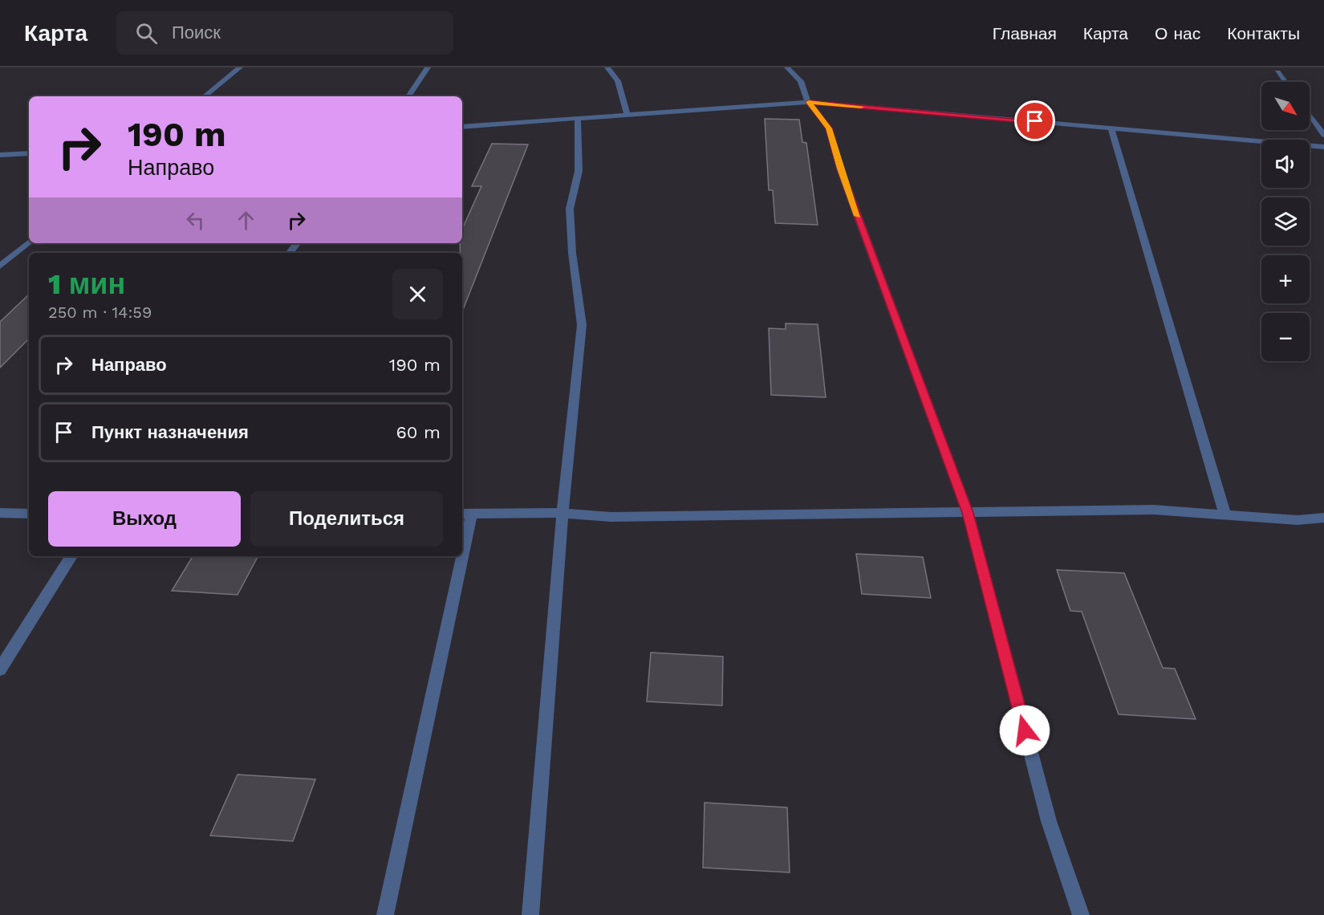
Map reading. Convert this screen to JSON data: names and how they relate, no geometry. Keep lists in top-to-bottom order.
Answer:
{
  "north": "bottom right",
  "page": {
    "header": "Карта",
    "search": "Поиск",
    "nav": [
      "Главная",
      "Карта",
      "О нас",
      "Контакты"
    ],
    "map_buttons": ["+", "−"],
    "turn": ["190 m", "Направо"],
    "heading": ["1 мин", "250 m · 14:59"],
    "list": [
      {
        "name": "Направо",
        "value": "190 m"
      },
      {
        "name": "Пункт назначения",
        "value": "60 m"
      }
    ],
    "buttons": ["Выход", "Поделиться"]
  }
}
